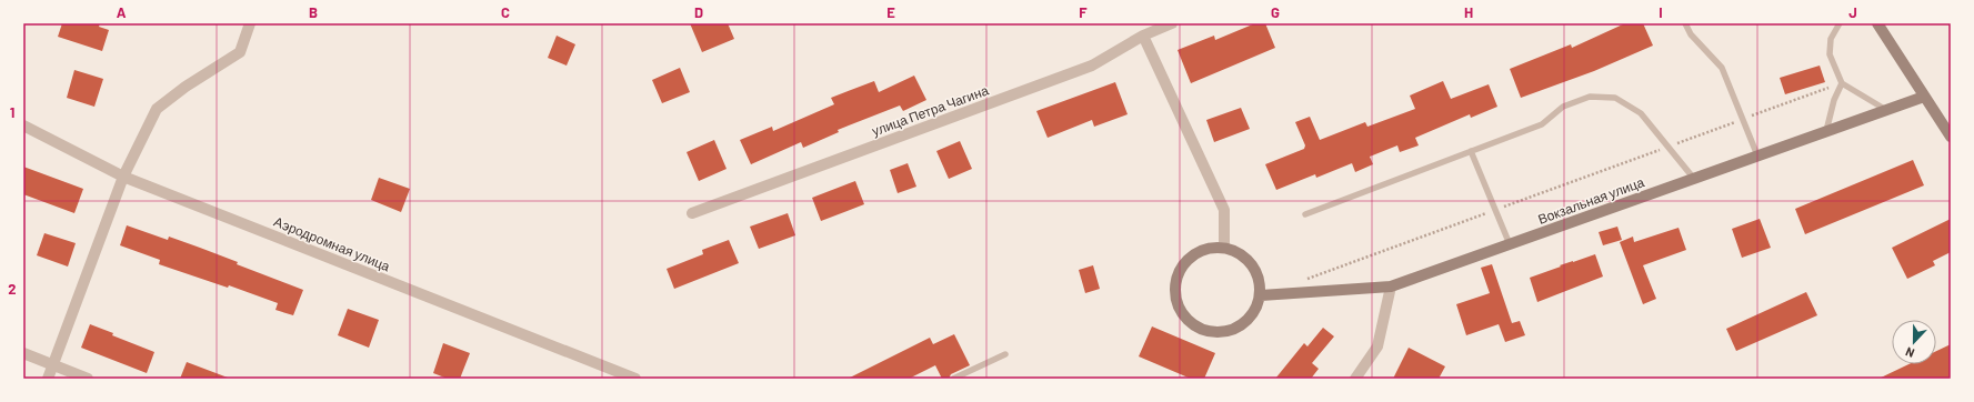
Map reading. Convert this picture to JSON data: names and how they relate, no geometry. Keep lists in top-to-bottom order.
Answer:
{
  "streets": {
    "street": ["улица Петра Чагина", "Вокзальная улица", "Аэродромная улица"]
  },
  "north": "bottom",
  "grid": {
    "columns": [
      "A",
      "B",
      "C",
      "D",
      "E",
      "F",
      "G",
      "H",
      "I",
      "J"
    ],
    "rows": ["1", "2"]
  }
}
